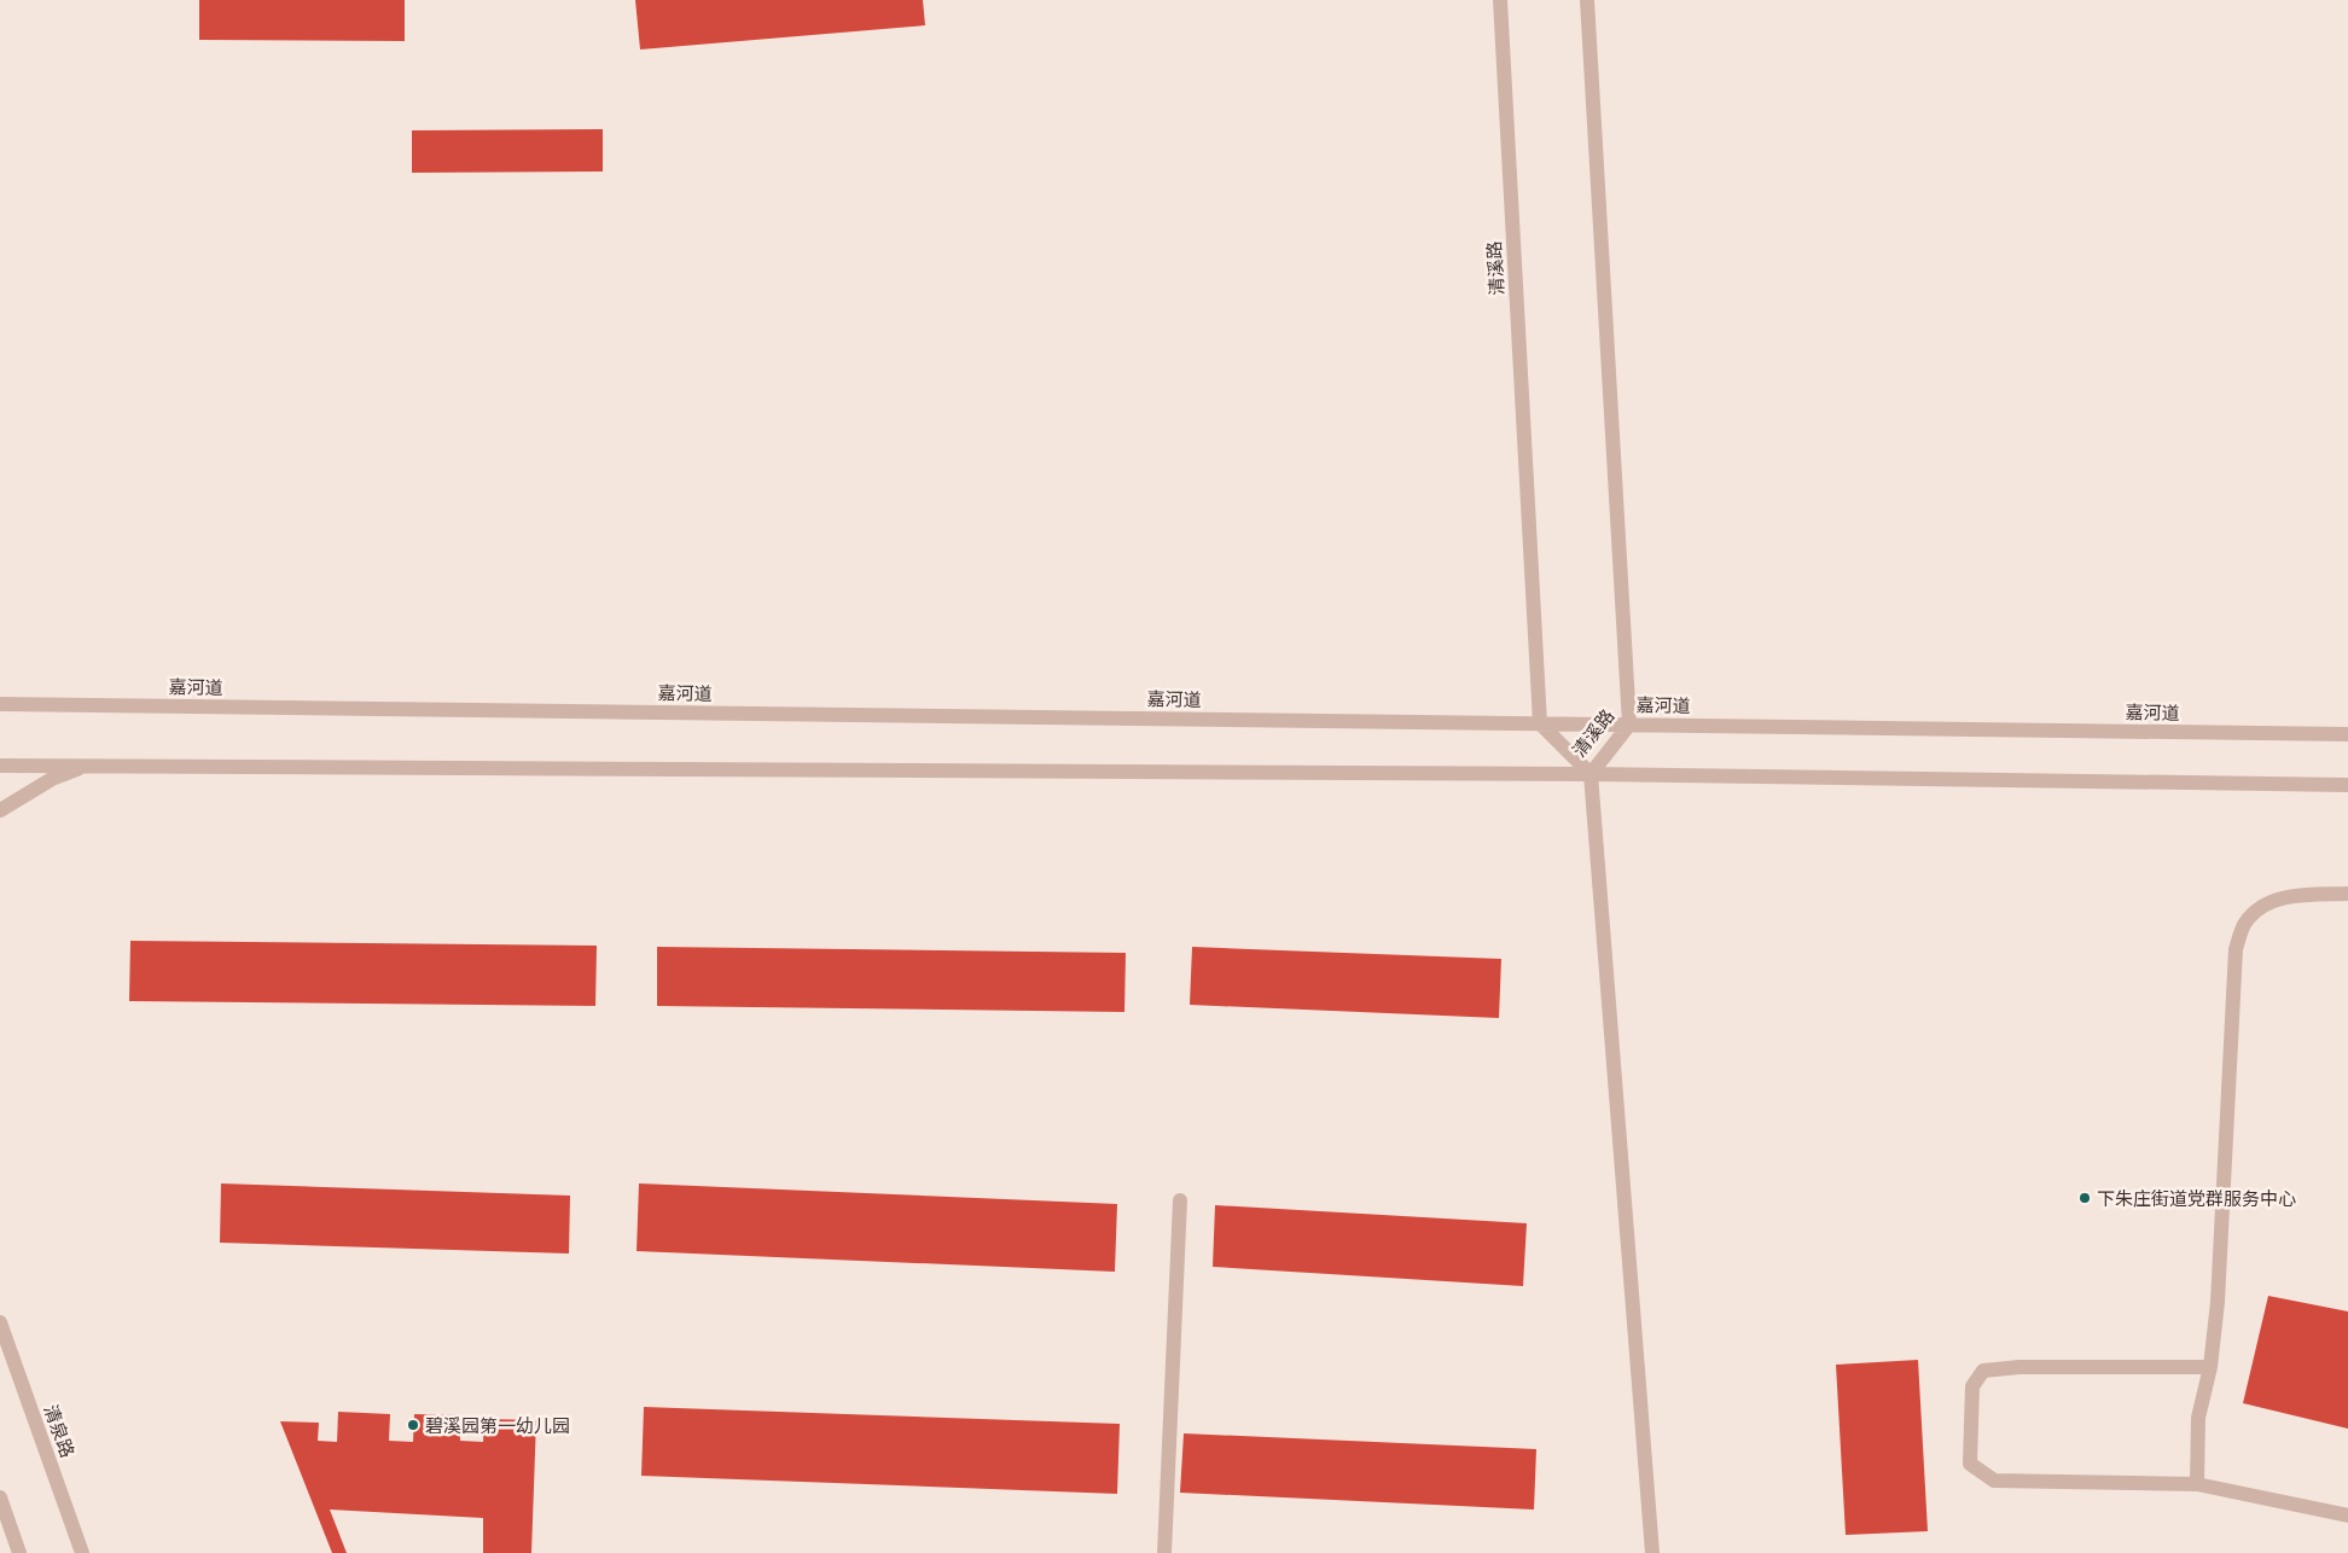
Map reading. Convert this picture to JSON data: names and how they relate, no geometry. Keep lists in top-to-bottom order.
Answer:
{
  "streets": {
    "street": ["清溪路", "嘉河道", "清泉路"]
  },
  "crossings": [
    ["清溪路", "嘉河道"]
  ],
  "places": ["下朱庄街道党群服务中心", "碧溪园第一幼儿园"]
}
